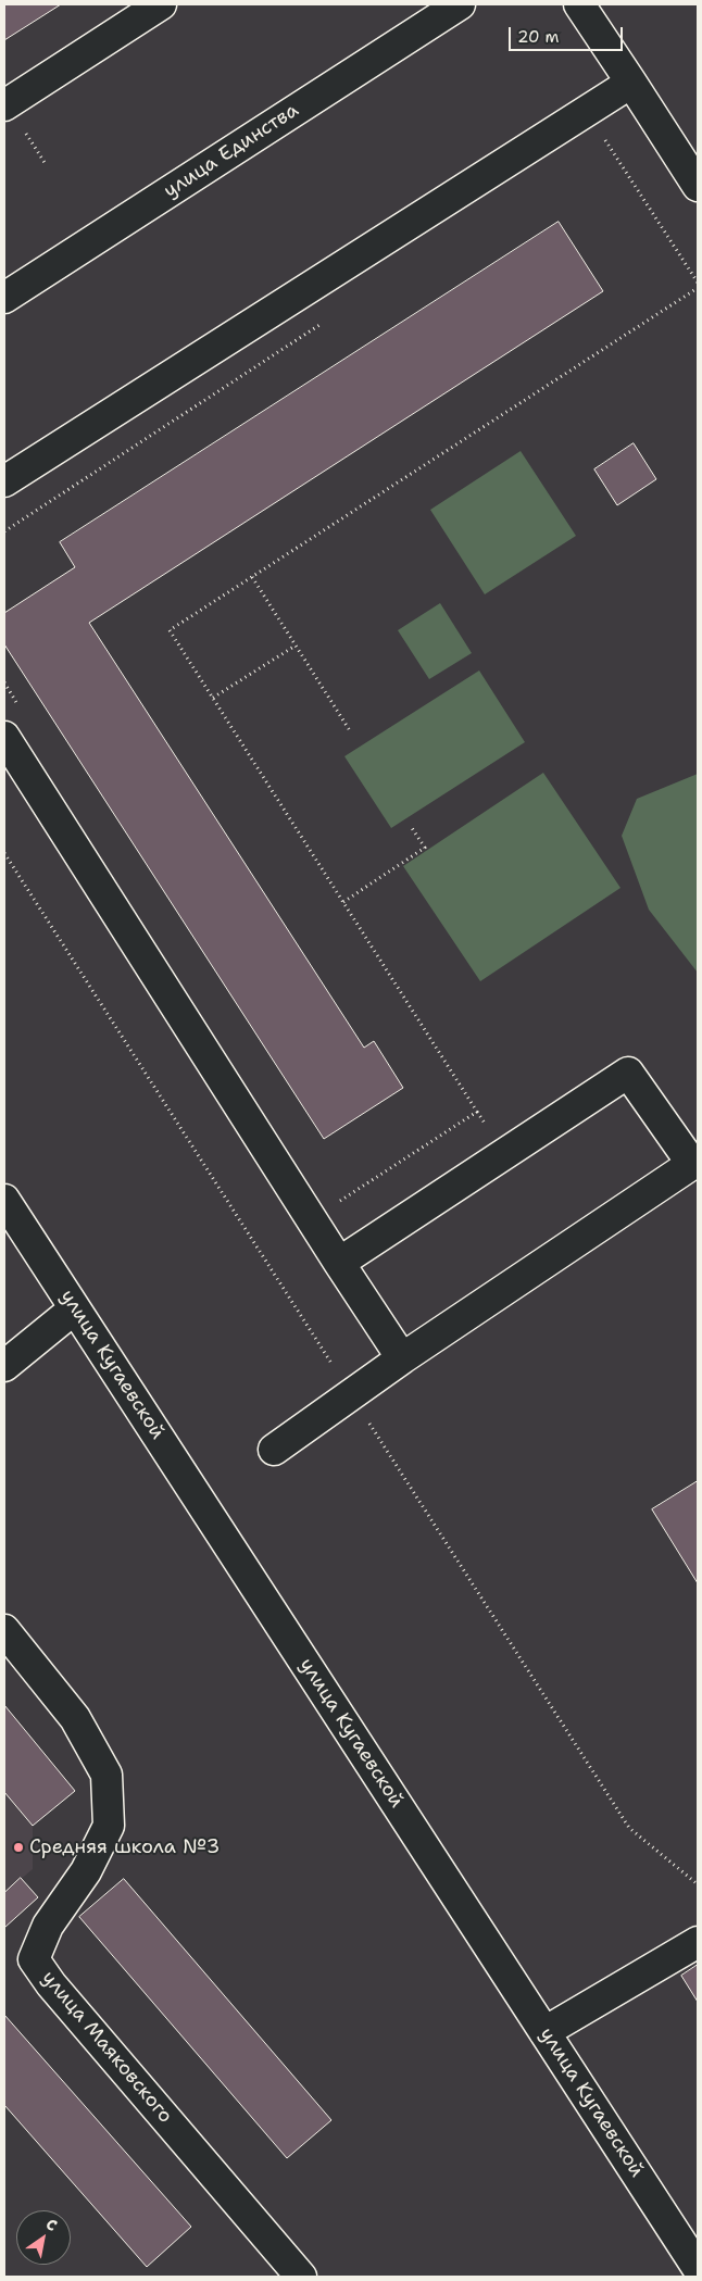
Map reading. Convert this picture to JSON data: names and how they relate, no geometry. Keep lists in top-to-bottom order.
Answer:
{
  "streets": {
    "street": ["улица Единства", "улица Кугаевской", "улица Маяковского"]
  },
  "places": ["Средняя школа №3"],
  "scale_bar": "20 m",
  "north": "top right"
}
